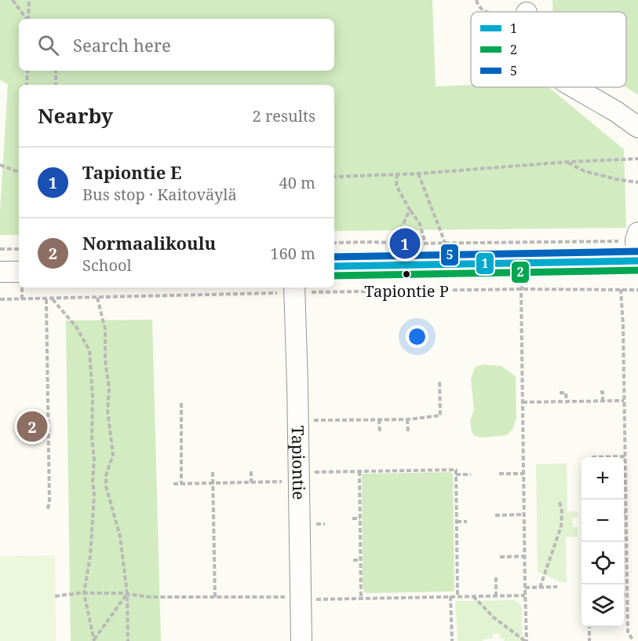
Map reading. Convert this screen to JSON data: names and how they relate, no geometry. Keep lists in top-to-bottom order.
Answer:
{
  "streets": {
    "street": ["Tapiontie"]
  },
  "places": ["Tapiontie P"],
  "lines": ["transit line 5", "transit line 1", "transit line 2"],
  "legend": ["1", "2", "5"],
  "page": {
    "search": "Search here",
    "heading": ["Nearby", "2 results"],
    "list": [
      {
        "mark": "1",
        "name": "Tapiontie E",
        "note": "Bus stop · Kaitoväylä",
        "value": "40 m"
      },
      {
        "mark": "2",
        "name": "Normaalikoulu",
        "note": "School",
        "value": "160 m"
      }
    ],
    "pins": ["1", "2"],
    "map_buttons": ["+", "−"]
  }
}
